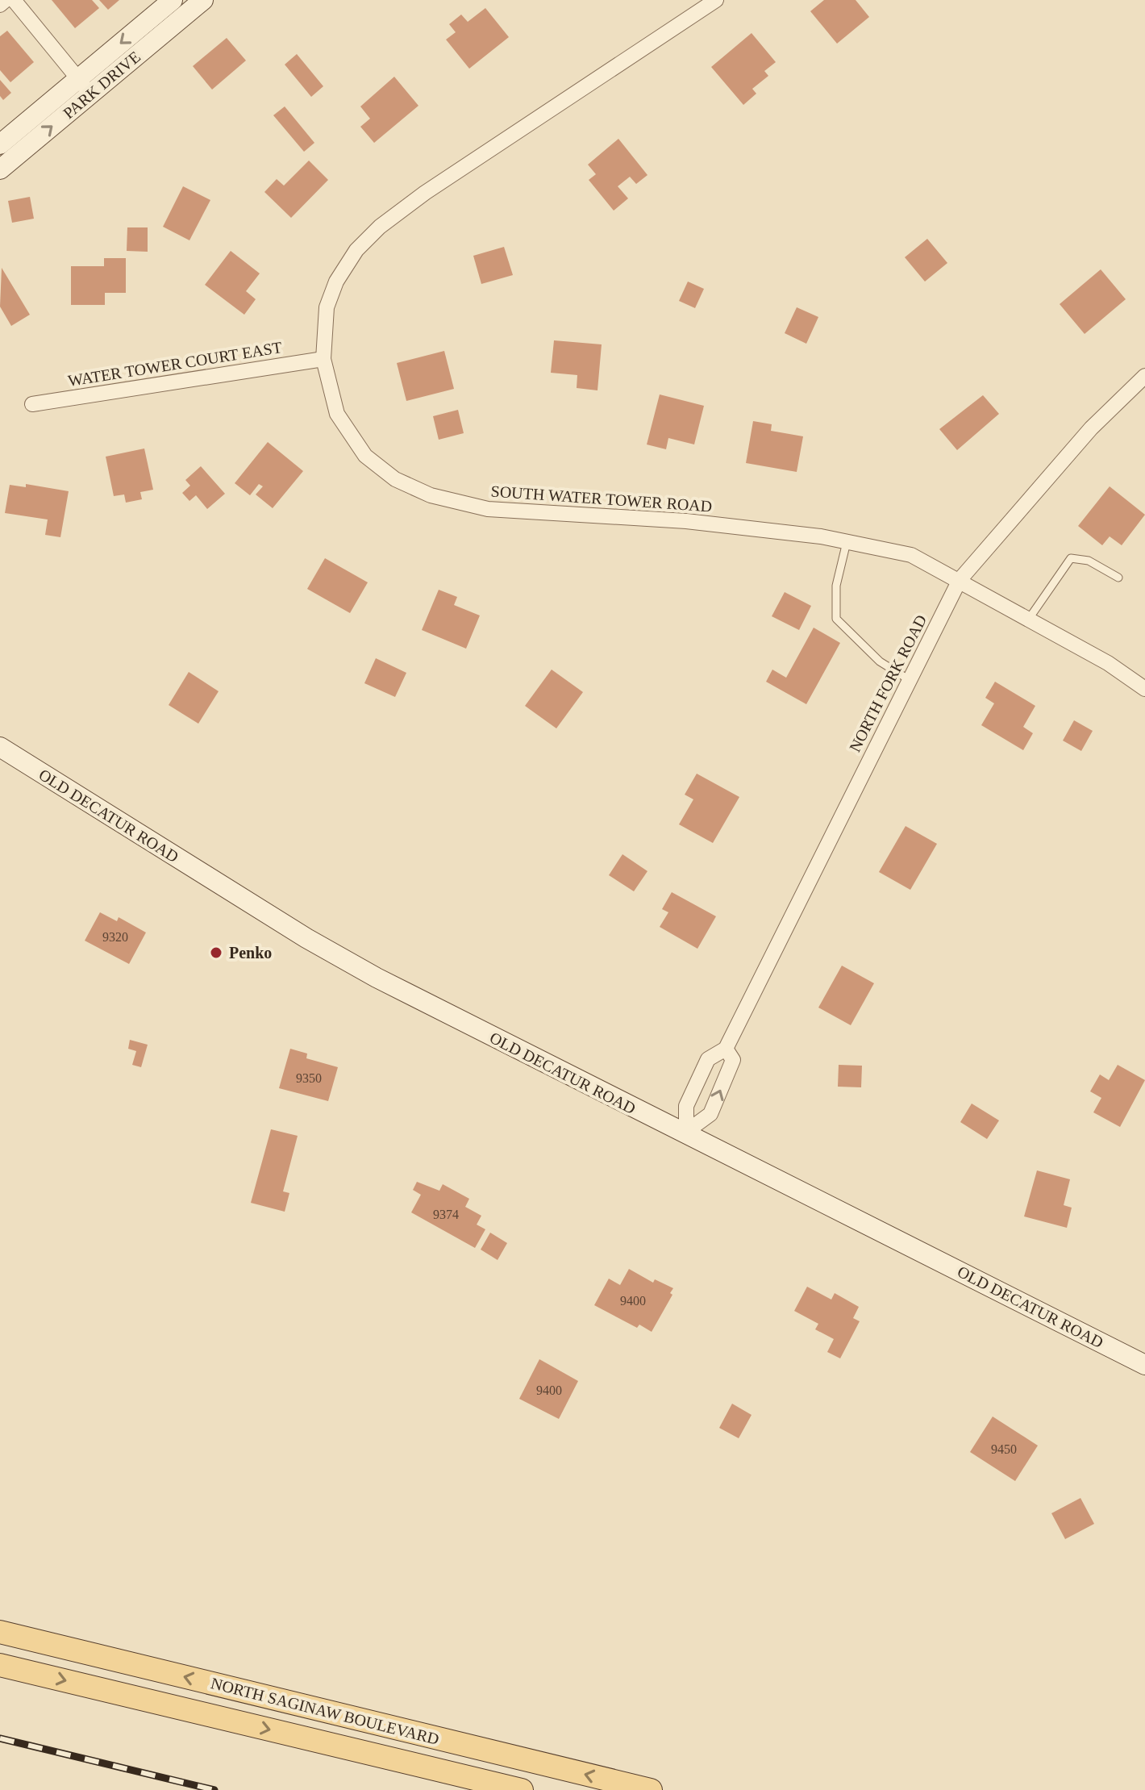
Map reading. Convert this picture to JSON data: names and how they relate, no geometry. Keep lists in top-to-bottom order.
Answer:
{
  "streets": {
    "main road": ["NORTH SAGINAW BOULEVARD"],
    "street": [
      "PARK DRIVE",
      "WATER TOWER COURT EAST",
      "SOUTH WATER TOWER ROAD",
      "NORTH FORK ROAD",
      "OLD DECATUR ROAD"
    ]
  },
  "crossings": [
    ["WATER TOWER COURT EAST", "SOUTH WATER TOWER ROAD"],
    ["SOUTH WATER TOWER ROAD", "NORTH FORK ROAD"],
    ["NORTH FORK ROAD", "OLD DECATUR ROAD"]
  ],
  "places": ["Penko"],
  "house_numbers": [
    "9320",
    "9350",
    "9374",
    "9400",
    "9400",
    "9450"
  ]
}
